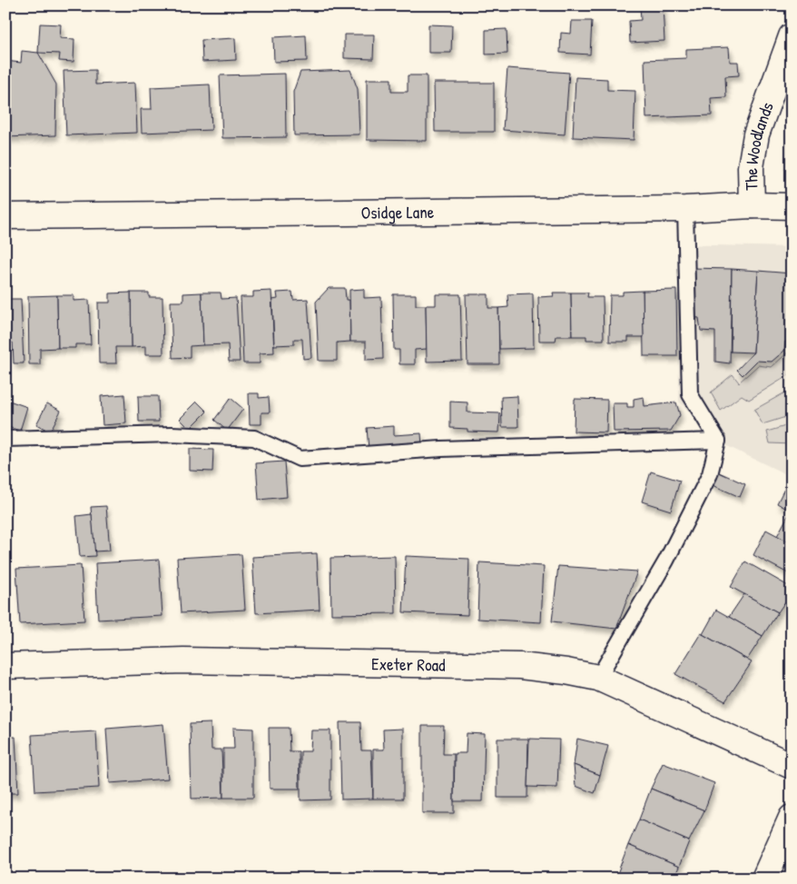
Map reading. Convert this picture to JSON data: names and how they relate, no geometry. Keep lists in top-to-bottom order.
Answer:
{
  "streets": {
    "street": ["The Woodlands", "Osidge Lane", "Exeter Road"]
  },
  "crossings": [
    ["The Woodlands", "Osidge Lane"]
  ]
}
